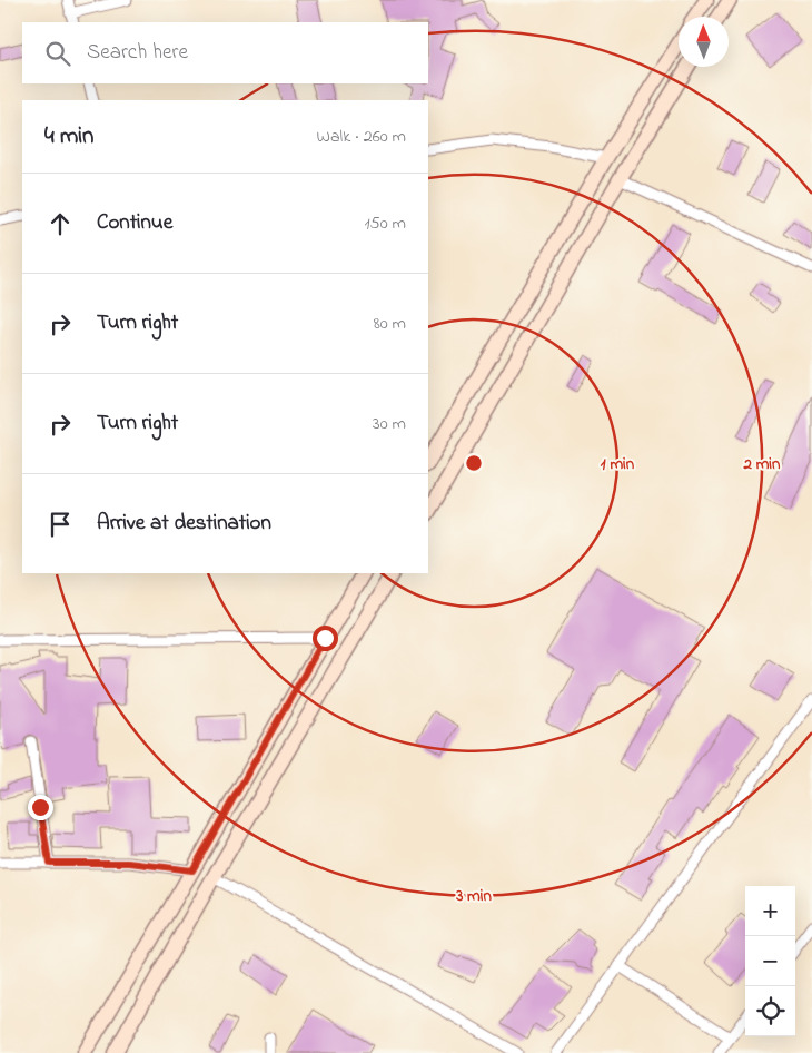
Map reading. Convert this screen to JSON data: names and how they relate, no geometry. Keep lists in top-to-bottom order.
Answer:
{
  "north": "top",
  "page": {
    "search": "Search here",
    "heading": ["4 min", "Walk · 260 m"],
    "list": [
      ["Continue", "150 m"],
      ["Turn right", "80 m"],
      ["Turn right", "30 m"],
      "Arrive at destination"
    ],
    "map_buttons": ["+", "−"]
  },
  "rings": ["1 min", "2 min", "3 min"]
}
